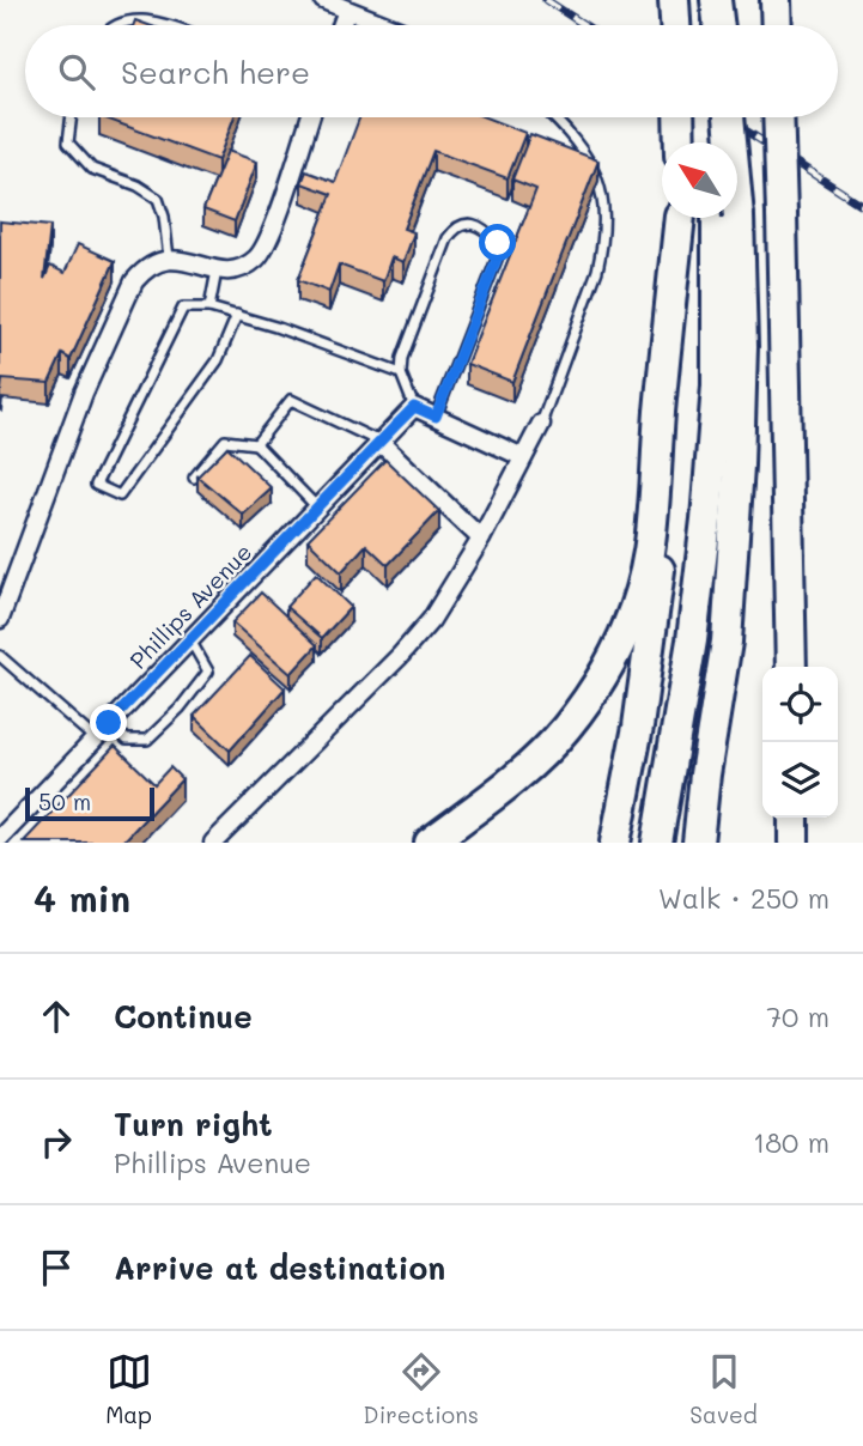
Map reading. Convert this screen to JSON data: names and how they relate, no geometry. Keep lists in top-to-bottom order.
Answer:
{
  "streets": {
    "street": ["Phillips Avenue"]
  },
  "scale_bar": "50 m",
  "north": "top left",
  "page": {
    "search": "Search here",
    "scale": "50 m",
    "heading": ["4 min", "Walk · 250 m"],
    "list": [
      ["Continue", "70 m"],
      ["Turn right", "Phillips Avenue", "180 m"],
      "Arrive at destination"
    ],
    "nav": ["Map", "Directions", "Saved"]
  }
}
